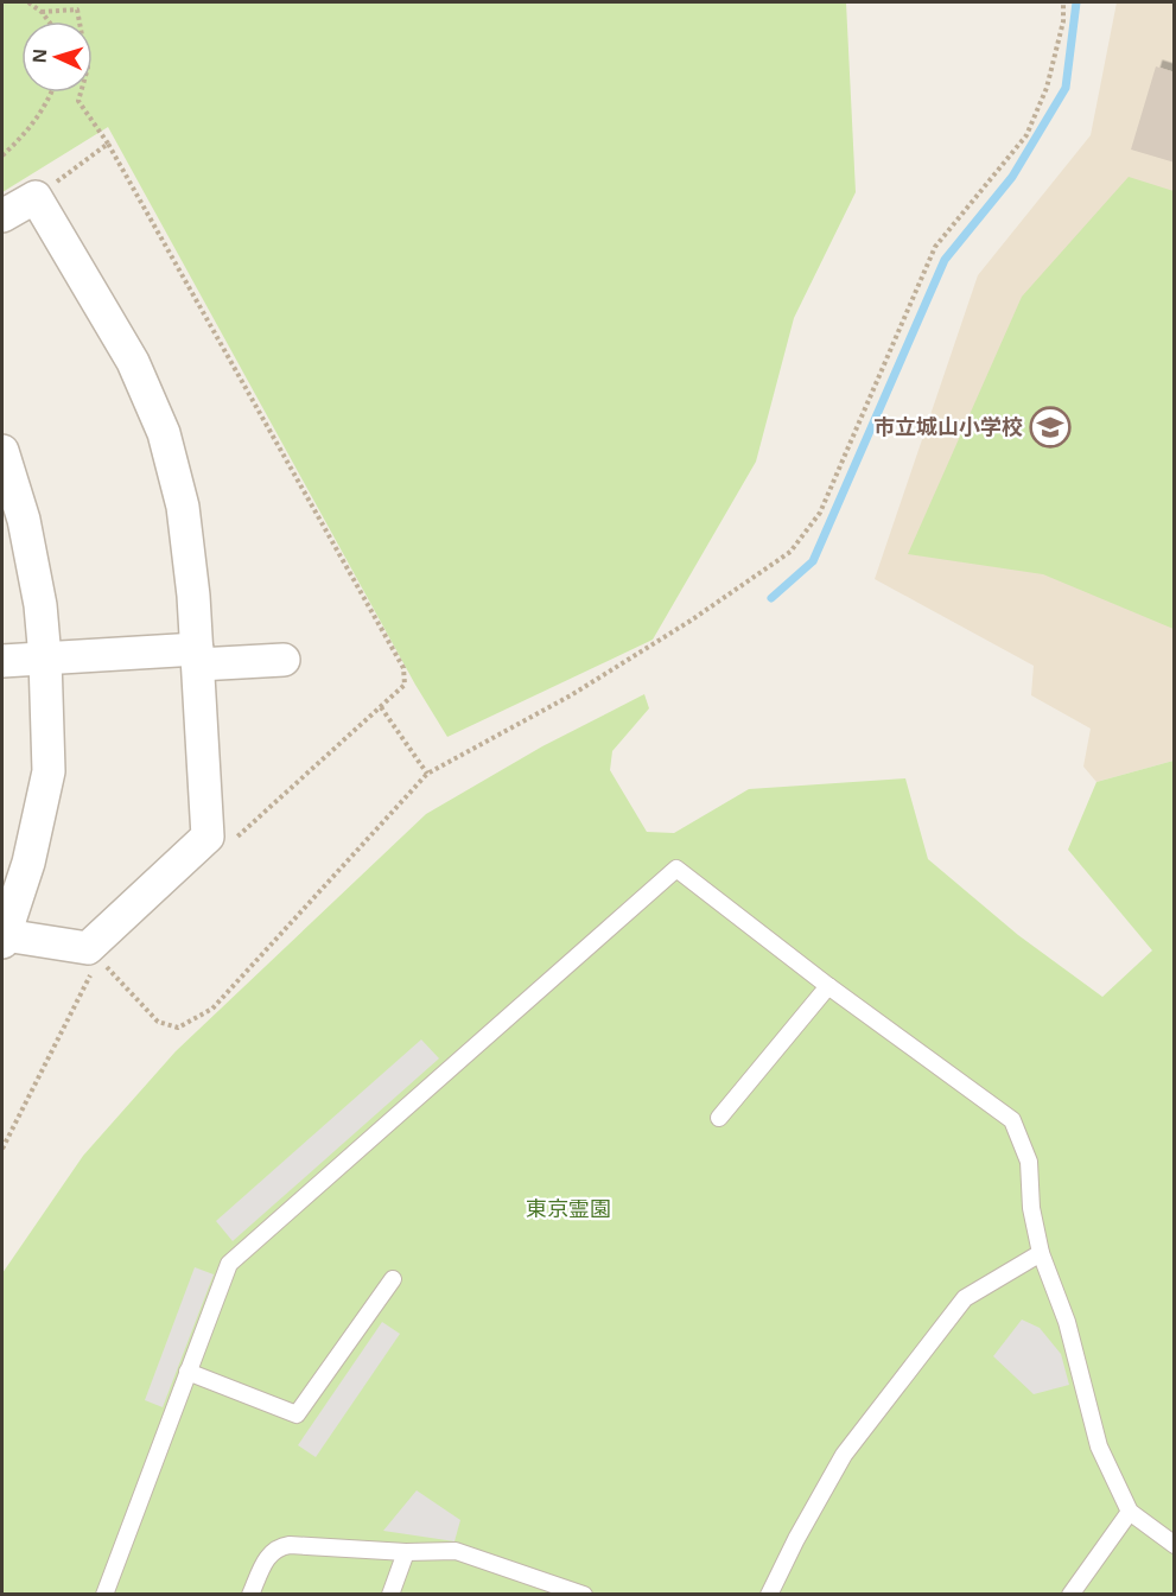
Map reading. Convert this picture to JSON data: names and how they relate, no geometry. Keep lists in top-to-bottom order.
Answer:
{
  "parks": ["東京霊園"],
  "places": {
    "school or university": ["市立城山小学校"]
  },
  "north": "left"
}
